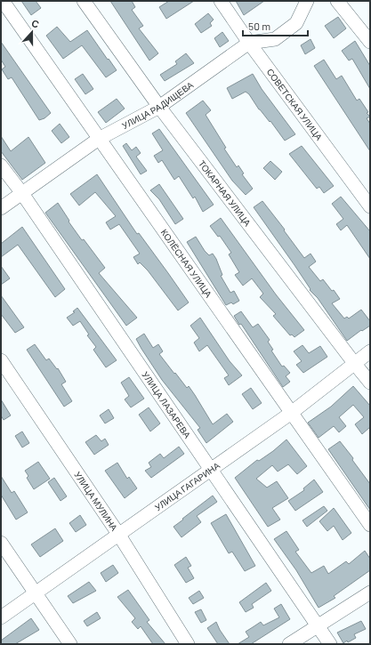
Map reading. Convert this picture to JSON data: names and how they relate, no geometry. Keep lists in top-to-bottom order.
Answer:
{
  "streets": {
    "street": [
      "СОВЕТСКАЯ УЛИЦА",
      "УЛИЦА РАДИЩЕВА",
      "ТОКАРНАЯ УЛИЦА",
      "КОЛЁСНАЯ УЛИЦА",
      "УЛИЦА ЛАЗАРЕВА",
      "УЛИЦА ГАГАРИНА",
      "УЛИЦА МУЛИНА"
    ]
  },
  "crossings": [
    ["СОВЕТСКАЯ УЛИЦА", "УЛИЦА РАДИЩЕВА"],
    ["УЛИЦА РАДИЩЕВА", "ТОКАРНАЯ УЛИЦА"],
    ["УЛИЦА РАДИЩЕВА", "КОЛЁСНАЯ УЛИЦА"],
    ["УЛИЦА РАДИЩЕВА", "УЛИЦА ЛАЗАРЕВА"],
    ["ТОКАРНАЯ УЛИЦА", "УЛИЦА ГАГАРИНА"],
    ["КОЛЁСНАЯ УЛИЦА", "УЛИЦА ГАГАРИНА"],
    ["УЛИЦА ЛАЗАРЕВА", "УЛИЦА ГАГАРИНА"],
    ["УЛИЦА ГАГАРИНА", "УЛИЦА МУЛИНА"]
  ],
  "scale_bar": "50 m",
  "north": "top"
}
